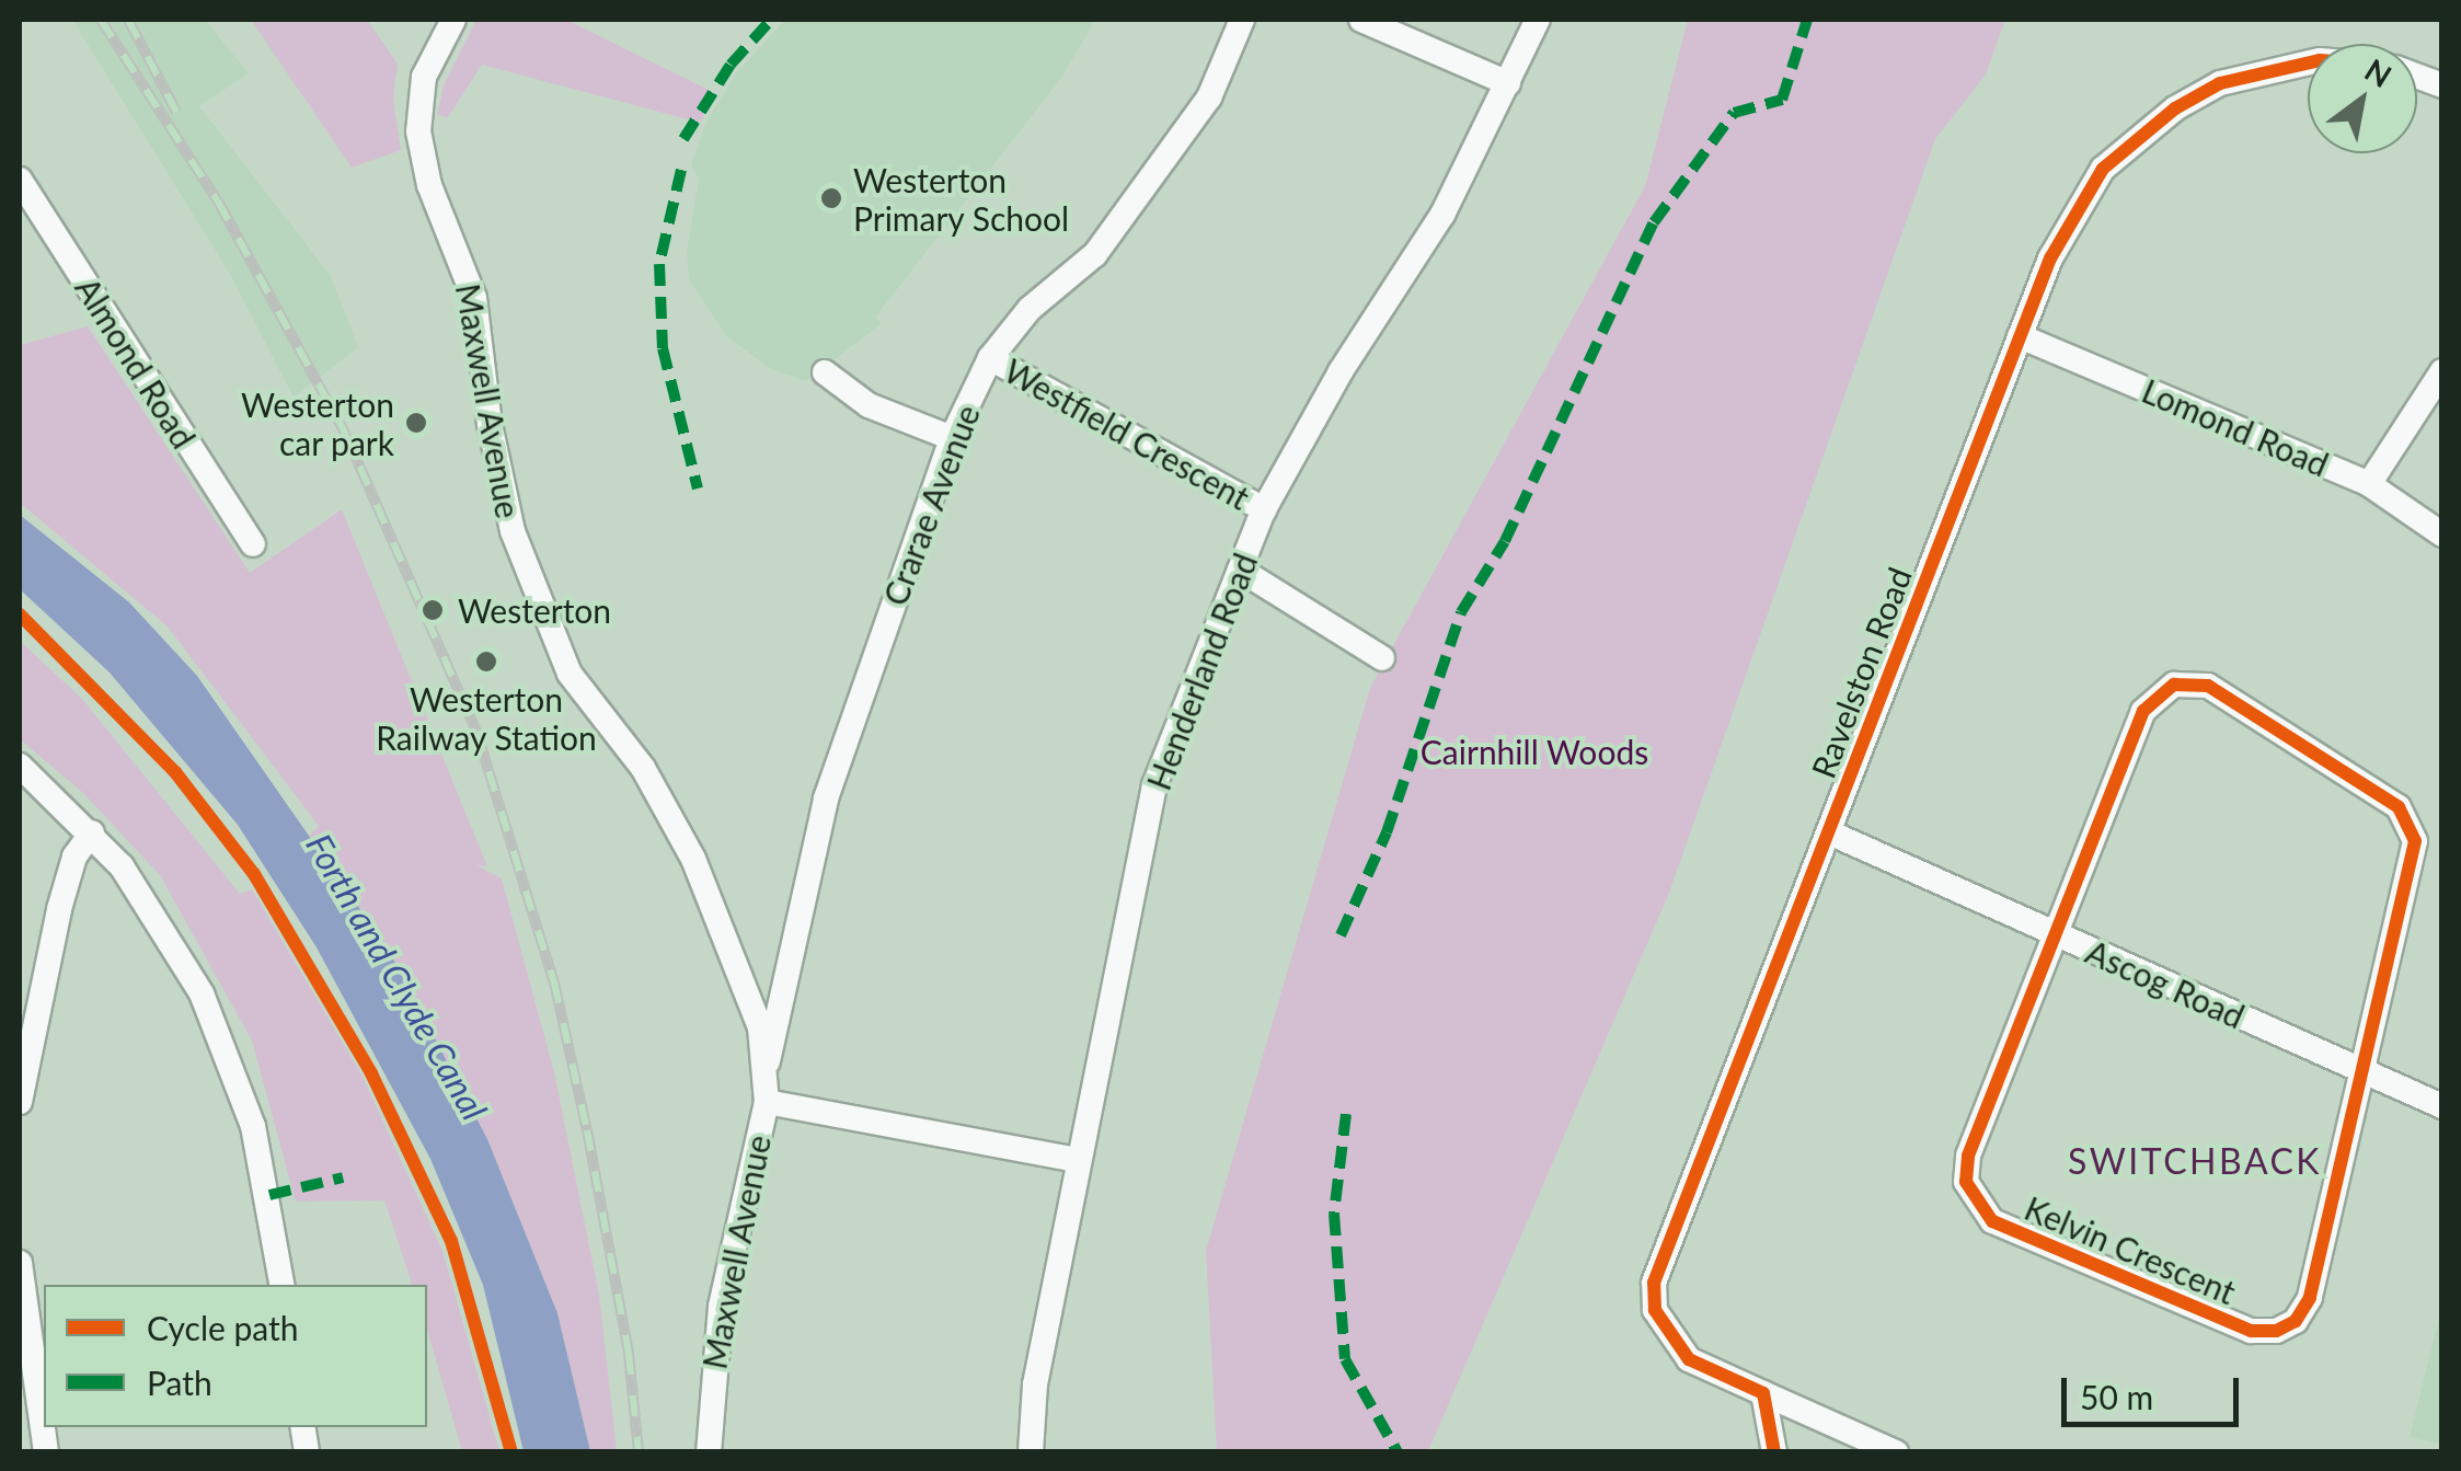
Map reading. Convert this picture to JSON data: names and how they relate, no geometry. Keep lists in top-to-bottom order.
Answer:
{
  "streets": {
    "street": [
      "Almond Road",
      "Maxwell Avenue",
      "Lomond Road",
      "Westfield Crescent",
      "Crarae Avenue",
      "Henderland Road",
      "Ravelston Road",
      "Ascog Road",
      "Kelvin Crescent"
    ]
  },
  "crossings": [
    ["Maxwell Avenue", "Crarae Avenue"],
    ["Lomond Road", "Ravelston Road"],
    ["Westfield Crescent", "Crarae Avenue"],
    ["Westfield Crescent", "Henderland Road"],
    ["Ravelston Road", "Ascog Road"],
    ["Ascog Road", "Kelvin Crescent"]
  ],
  "districts": ["SWITCHBACK"],
  "water": ["Forth and Clyde Canal"],
  "parks": ["Cairnhill Woods"],
  "places": [
    "Westerton Primary School",
    "Westerton car park",
    "Westerton",
    "Westerton Railway Station"
  ],
  "legend": ["Cycle path", "Path"],
  "scale_bar": "50 m",
  "north": "top right"
}
